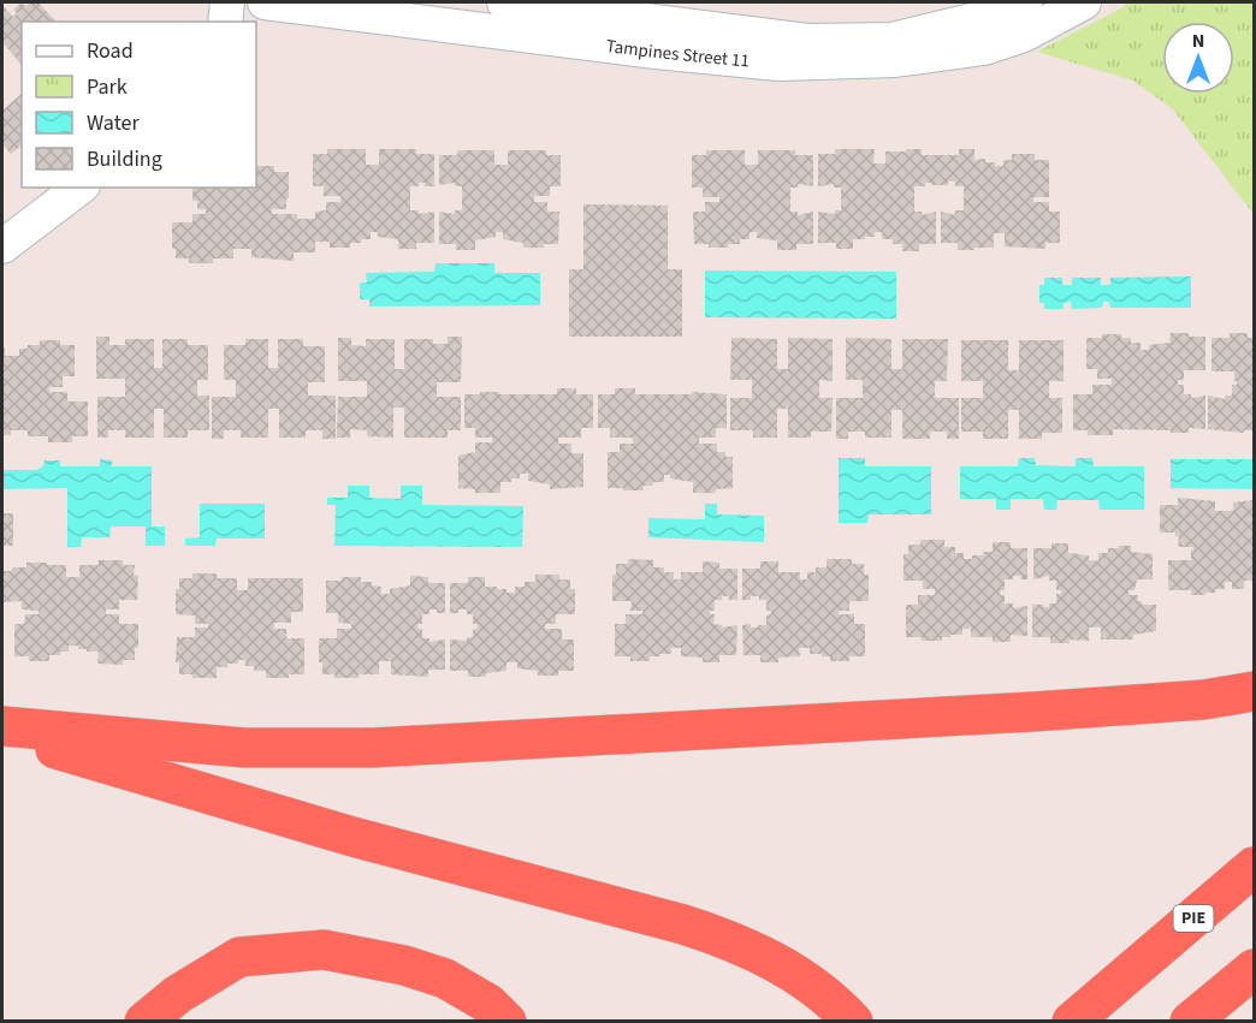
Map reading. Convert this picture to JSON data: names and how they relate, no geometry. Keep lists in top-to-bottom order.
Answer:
{
  "streets": {
    "highway": ["PIE"],
    "street": ["Tampines Street 11"]
  },
  "legend": [
    "Road",
    "Park",
    "Water",
    "Building"
  ],
  "north": "top"
}
